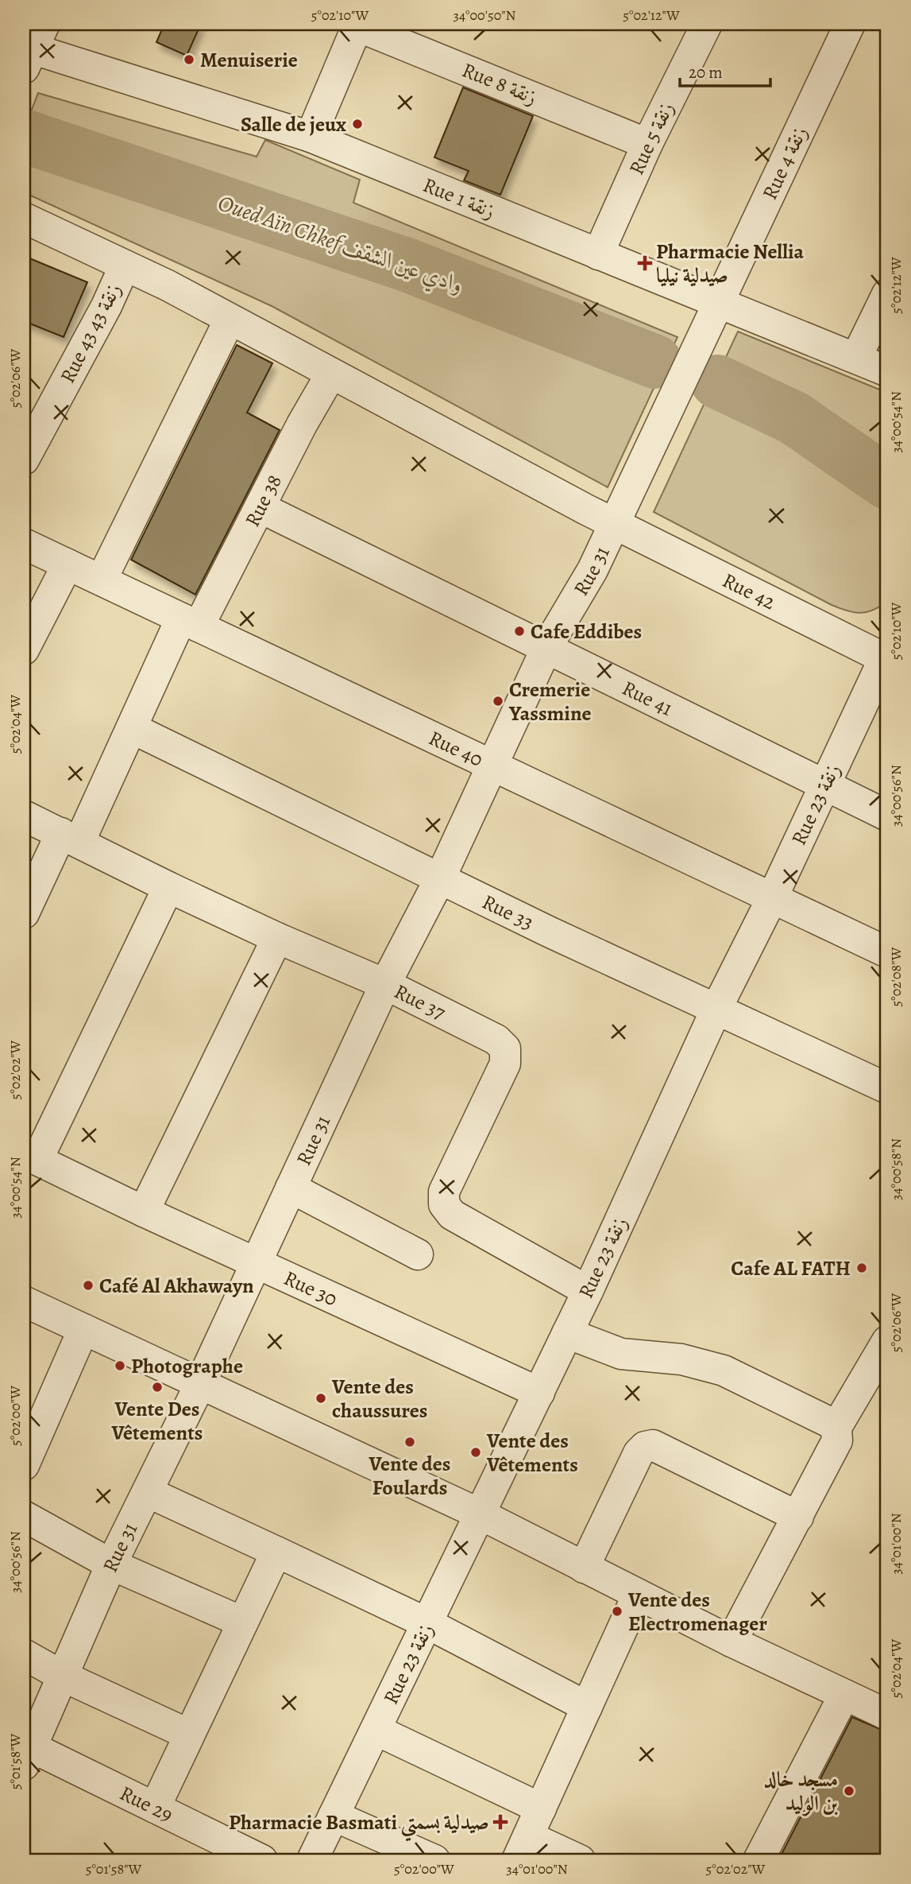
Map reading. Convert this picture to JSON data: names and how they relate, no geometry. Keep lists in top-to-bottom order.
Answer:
{
  "streets": {
    "street": [
      "Rue 8 زنقة",
      "Rue 5 زنقة",
      "Rue 4 زنقة",
      "Rue 1 زنقة",
      "Rue 43 زنقة 43",
      "Rue 38",
      "Rue 31",
      "Rue 42",
      "Rue 41",
      "Rue 40",
      "Rue 23 زنقة",
      "Rue 33",
      "Rue 37",
      "Rue 30",
      "Rue 29"
    ]
  },
  "crossings": [
    ["Rue 8 زنقة", "Rue 5 زنقة"],
    ["Rue 5 زنقة", "Rue 1 زنقة"],
    ["Rue 4 زنقة", "Rue 1 زنقة"],
    ["Rue 4 زنقة", "Rue 31"],
    ["Rue 4 زنقة", "Rue 42"],
    ["Rue 43 زنقة 43", "Rue 42"],
    ["Rue 38", "Rue 42"],
    ["Rue 38", "Rue 41"],
    ["Rue 38", "Rue 40"],
    ["Rue 38", "Rue 33"],
    ["Rue 38", "Rue 37"],
    ["Rue 31", "Rue 42"],
    ["Rue 31", "Rue 41"],
    ["Rue 31", "Rue 40"],
    ["Rue 31", "Rue 33"],
    ["Rue 31", "Rue 37"],
    ["Rue 31", "Rue 30"],
    ["Rue 31", "Rue 29"],
    ["Rue 42", "Rue 23 زنقة"],
    ["Rue 41", "Rue 23 زنقة"],
    ["Rue 40", "Rue 23 زنقة"],
    ["Rue 23 زنقة", "Rue 33"],
    ["Rue 23 زنقة", "Rue 37"],
    ["Rue 23 زنقة", "Rue 30"]
  ],
  "water": ["Oued Aïn Chkef وادي عين الشقف"],
  "places": {
    "other": [
      "Menuiserie",
      "Salle de jeux",
      "Cafe Eddibes",
      "Cremerie Yassmine",
      "Cafe AL FATH",
      "Café Al Akhawayn",
      "Photographe",
      "Vente Des Vêtements",
      "Vente des chaussures",
      "Vente des Foulards",
      "Vente des Vêtements",
      "Vente des Electromenager",
      "مسجد خالد بن الوليد"
    ],
    "health": ["Pharmacie Nellia صيدلية نيليا", "Pharmacie Basmati صيدلية بسمتي"]
  },
  "scale_bar": "20 m",
  "coordinates": [
    "5°02'10\"W",
    "34°00'50\"N",
    "5°02'12\"W",
    "5°02'06\"W",
    "34°00'54\"N",
    "5°02'04\"W",
    "34°00'56\"N",
    "5°02'08\"W",
    "5°02'02\"W",
    "34°00'58\"N",
    "5°02'00\"W",
    "34°01'00\"N",
    "5°01'58\"W"
  ]
}
